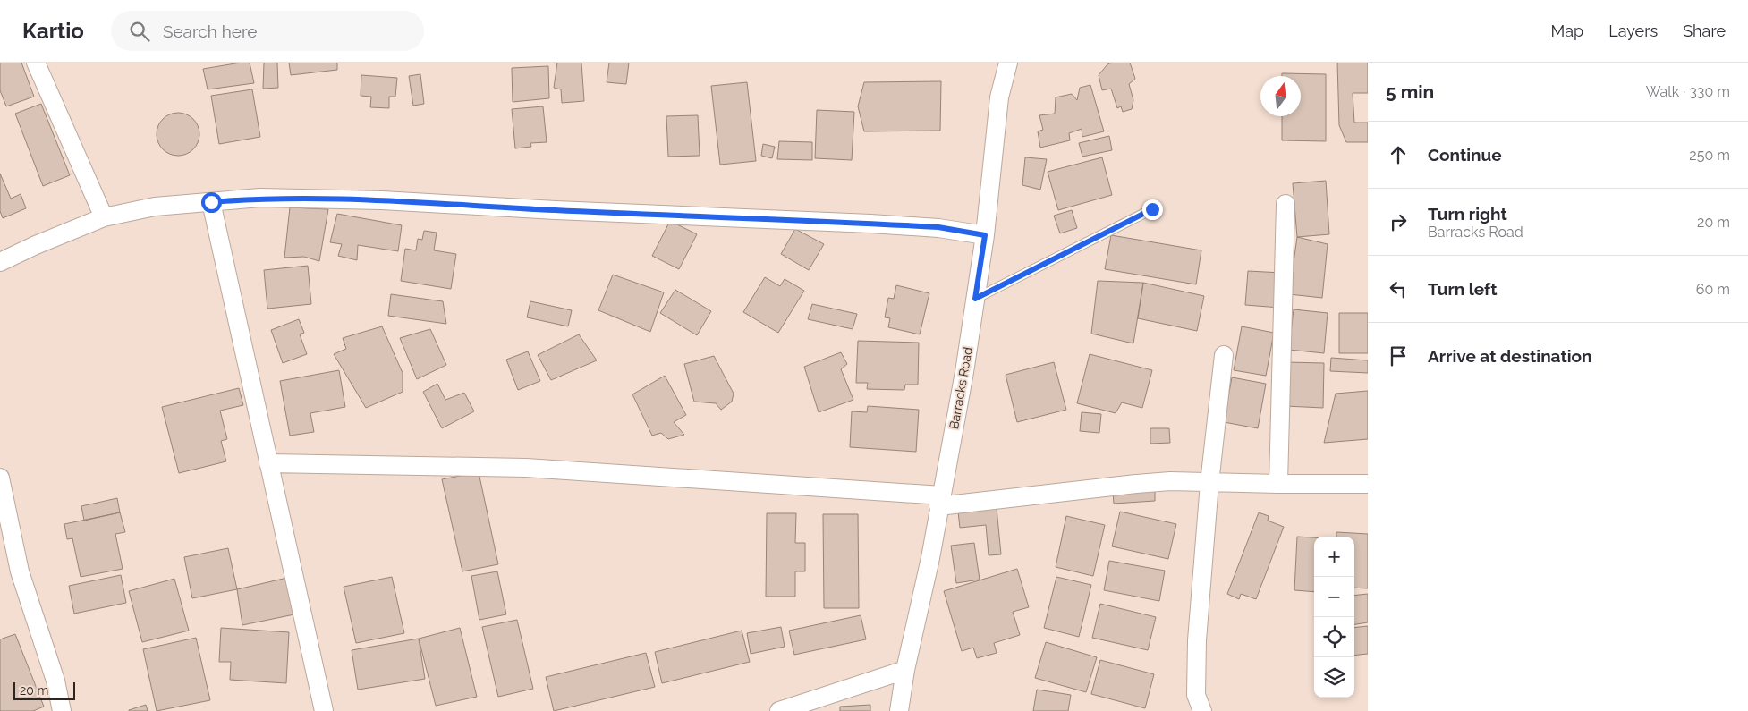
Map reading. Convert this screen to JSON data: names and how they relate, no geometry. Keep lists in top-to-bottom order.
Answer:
{
  "streets": {
    "street": ["Barracks Road"]
  },
  "scale_bar": "20 m",
  "north": "top",
  "page": {
    "header": "Kartio",
    "search": "Search here",
    "nav": ["Map", "Layers", "Share"],
    "heading": ["5 min", "Walk · 330 m"],
    "list": [
      ["Continue", "250 m"],
      ["Turn right", "Barracks Road", "20 m"],
      ["Turn left", "60 m"],
      "Arrive at destination"
    ],
    "map_buttons": ["+", "−"],
    "scale": "20 m"
  }
}
